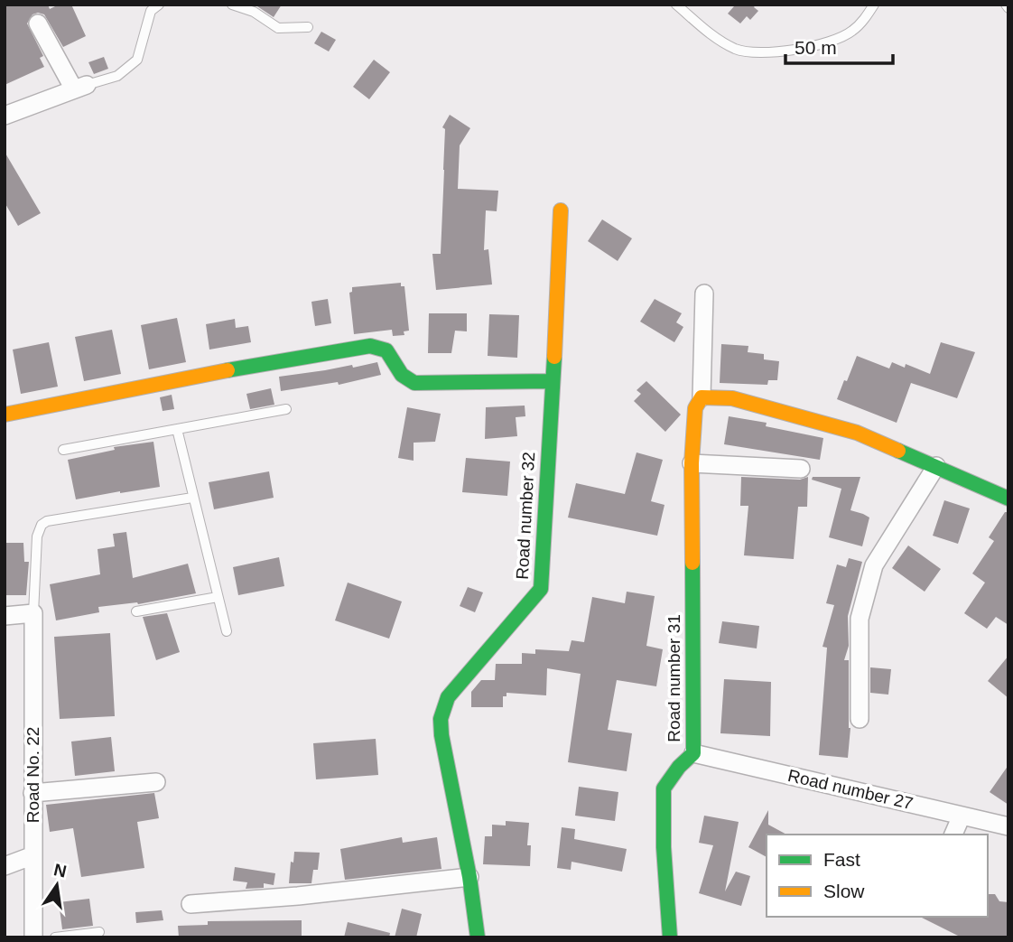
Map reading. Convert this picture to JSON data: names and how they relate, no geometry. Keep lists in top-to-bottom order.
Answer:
{
  "streets": {
    "street": [
      "Road number 32",
      "Road number 31",
      "Road No. 22",
      "Road number 27"
    ]
  },
  "crossings": [
    ["Road number 31", "Road number 27"]
  ],
  "legend": ["Fast", "Slow"],
  "scale_bar": "50 m",
  "north": "top"
}
